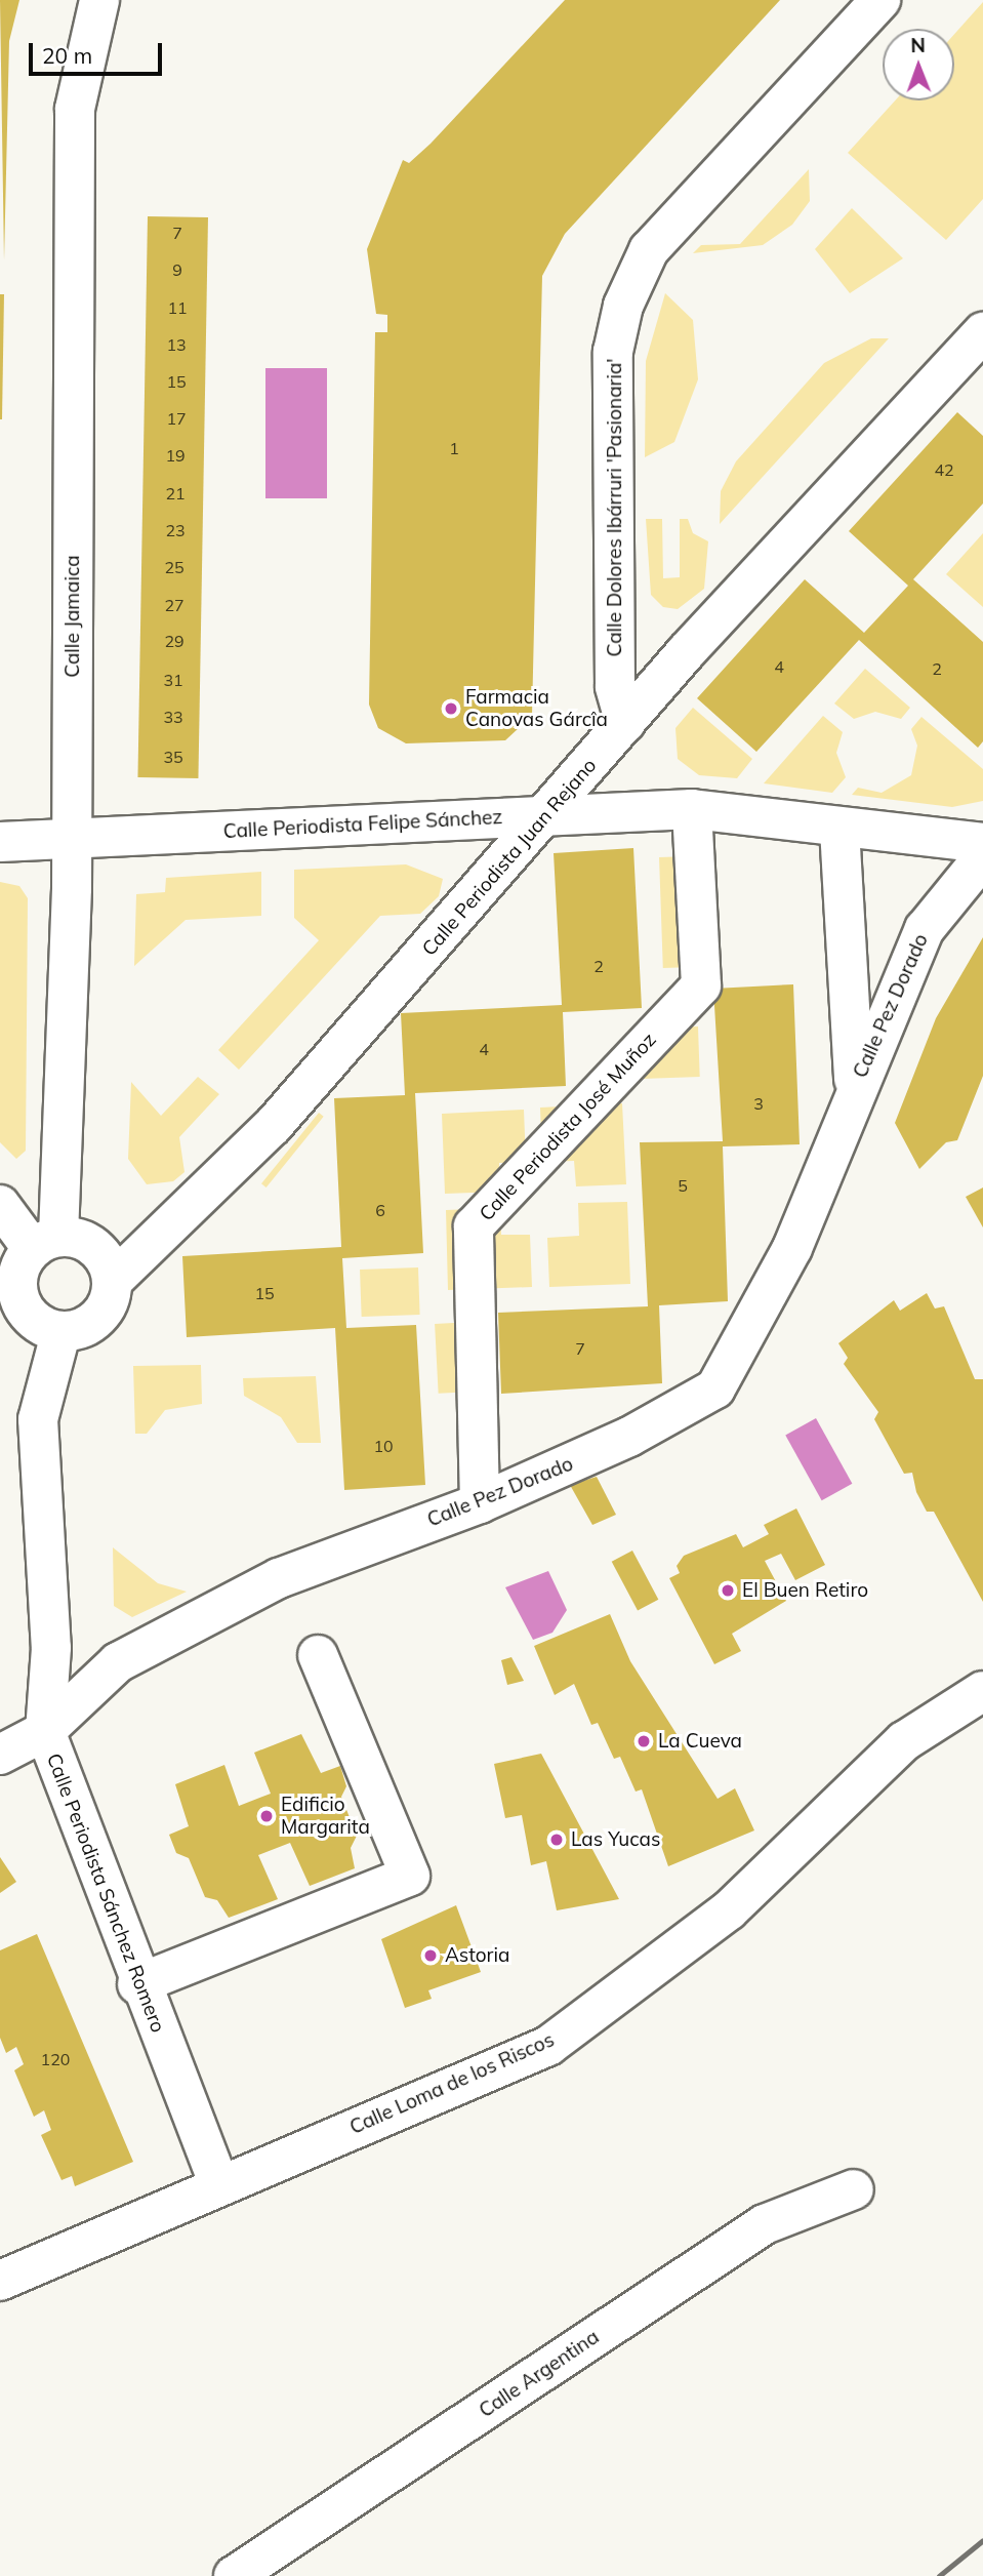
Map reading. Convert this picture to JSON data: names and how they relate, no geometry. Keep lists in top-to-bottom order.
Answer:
{
  "streets": {
    "street": [
      "Calle Dolores Ibárruri 'Pasionaria'",
      "Calle Jamaica",
      "Calle Periodista Felipe Sánchez",
      "Calle Periodista Juan Rejano",
      "Calle Pez Dorado",
      "Calle Periodista José Muñoz",
      "Calle Periodista Sánchez Romero",
      "Calle Loma de los Riscos",
      "Calle Argentina"
    ]
  },
  "crossings": [
    ["Calle Dolores Ibárruri 'Pasionaria'", "Calle Periodista Juan Rejano"],
    ["Calle Jamaica", "Calle Periodista Felipe Sánchez"],
    ["Calle Jamaica", "Calle Periodista Juan Rejano"],
    ["Calle Jamaica", "Calle Periodista Sánchez Romero"],
    ["Calle Periodista Felipe Sánchez", "Calle Periodista Juan Rejano"],
    ["Calle Periodista Felipe Sánchez", "Calle Pez Dorado"],
    ["Calle Periodista Felipe Sánchez", "Calle Periodista José Muñoz"],
    ["Calle Periodista Juan Rejano", "Calle Periodista Sánchez Romero"],
    ["Calle Pez Dorado", "Calle Periodista José Muñoz"],
    ["Calle Pez Dorado", "Calle Periodista Sánchez Romero"],
    ["Calle Periodista Sánchez Romero", "Calle Loma de los Riscos"]
  ],
  "places": [
    "Farmacia Canovas Gárcîa",
    "El Buen Retiro",
    "La Cueva",
    "Edificio Margarita",
    "Las Yucas",
    "Astoria"
  ],
  "house_numbers": [
    "7",
    "9",
    "11",
    "13",
    "15",
    "17",
    "1",
    "19",
    "42",
    "21",
    "23",
    "25",
    "27",
    "29",
    "4",
    "2",
    "31",
    "33",
    "35",
    "2",
    "4",
    "3",
    "5",
    "6",
    "15",
    "7",
    "10",
    "120"
  ],
  "scale_bar": "20 m",
  "north": "top"
}
